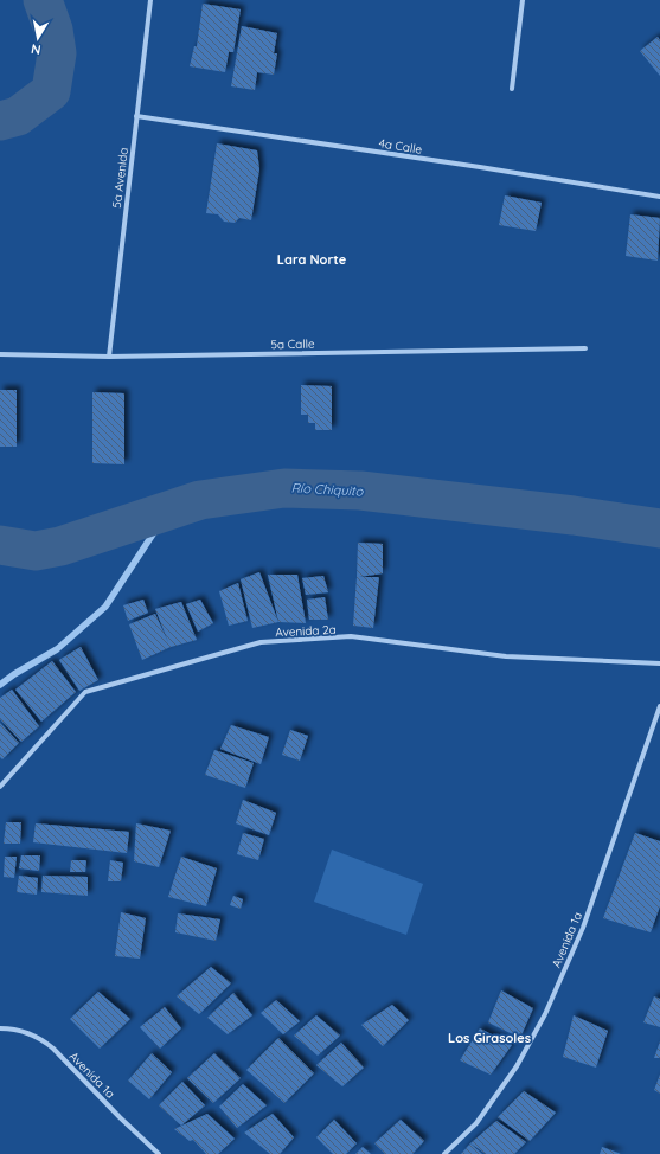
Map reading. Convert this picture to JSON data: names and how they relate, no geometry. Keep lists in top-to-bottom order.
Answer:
{
  "streets": {
    "street": [
      "4a Calle",
      "5a Avenida",
      "5a Calle",
      "Avenida 2a",
      "Avenida 1a"
    ]
  },
  "crossings": [
    ["4a Calle", "5a Avenida"],
    ["5a Avenida", "5a Calle"]
  ],
  "districts": ["Lara Norte", "Los Girasoles"],
  "water": ["Río Chiquito"],
  "north": "bottom"
}
